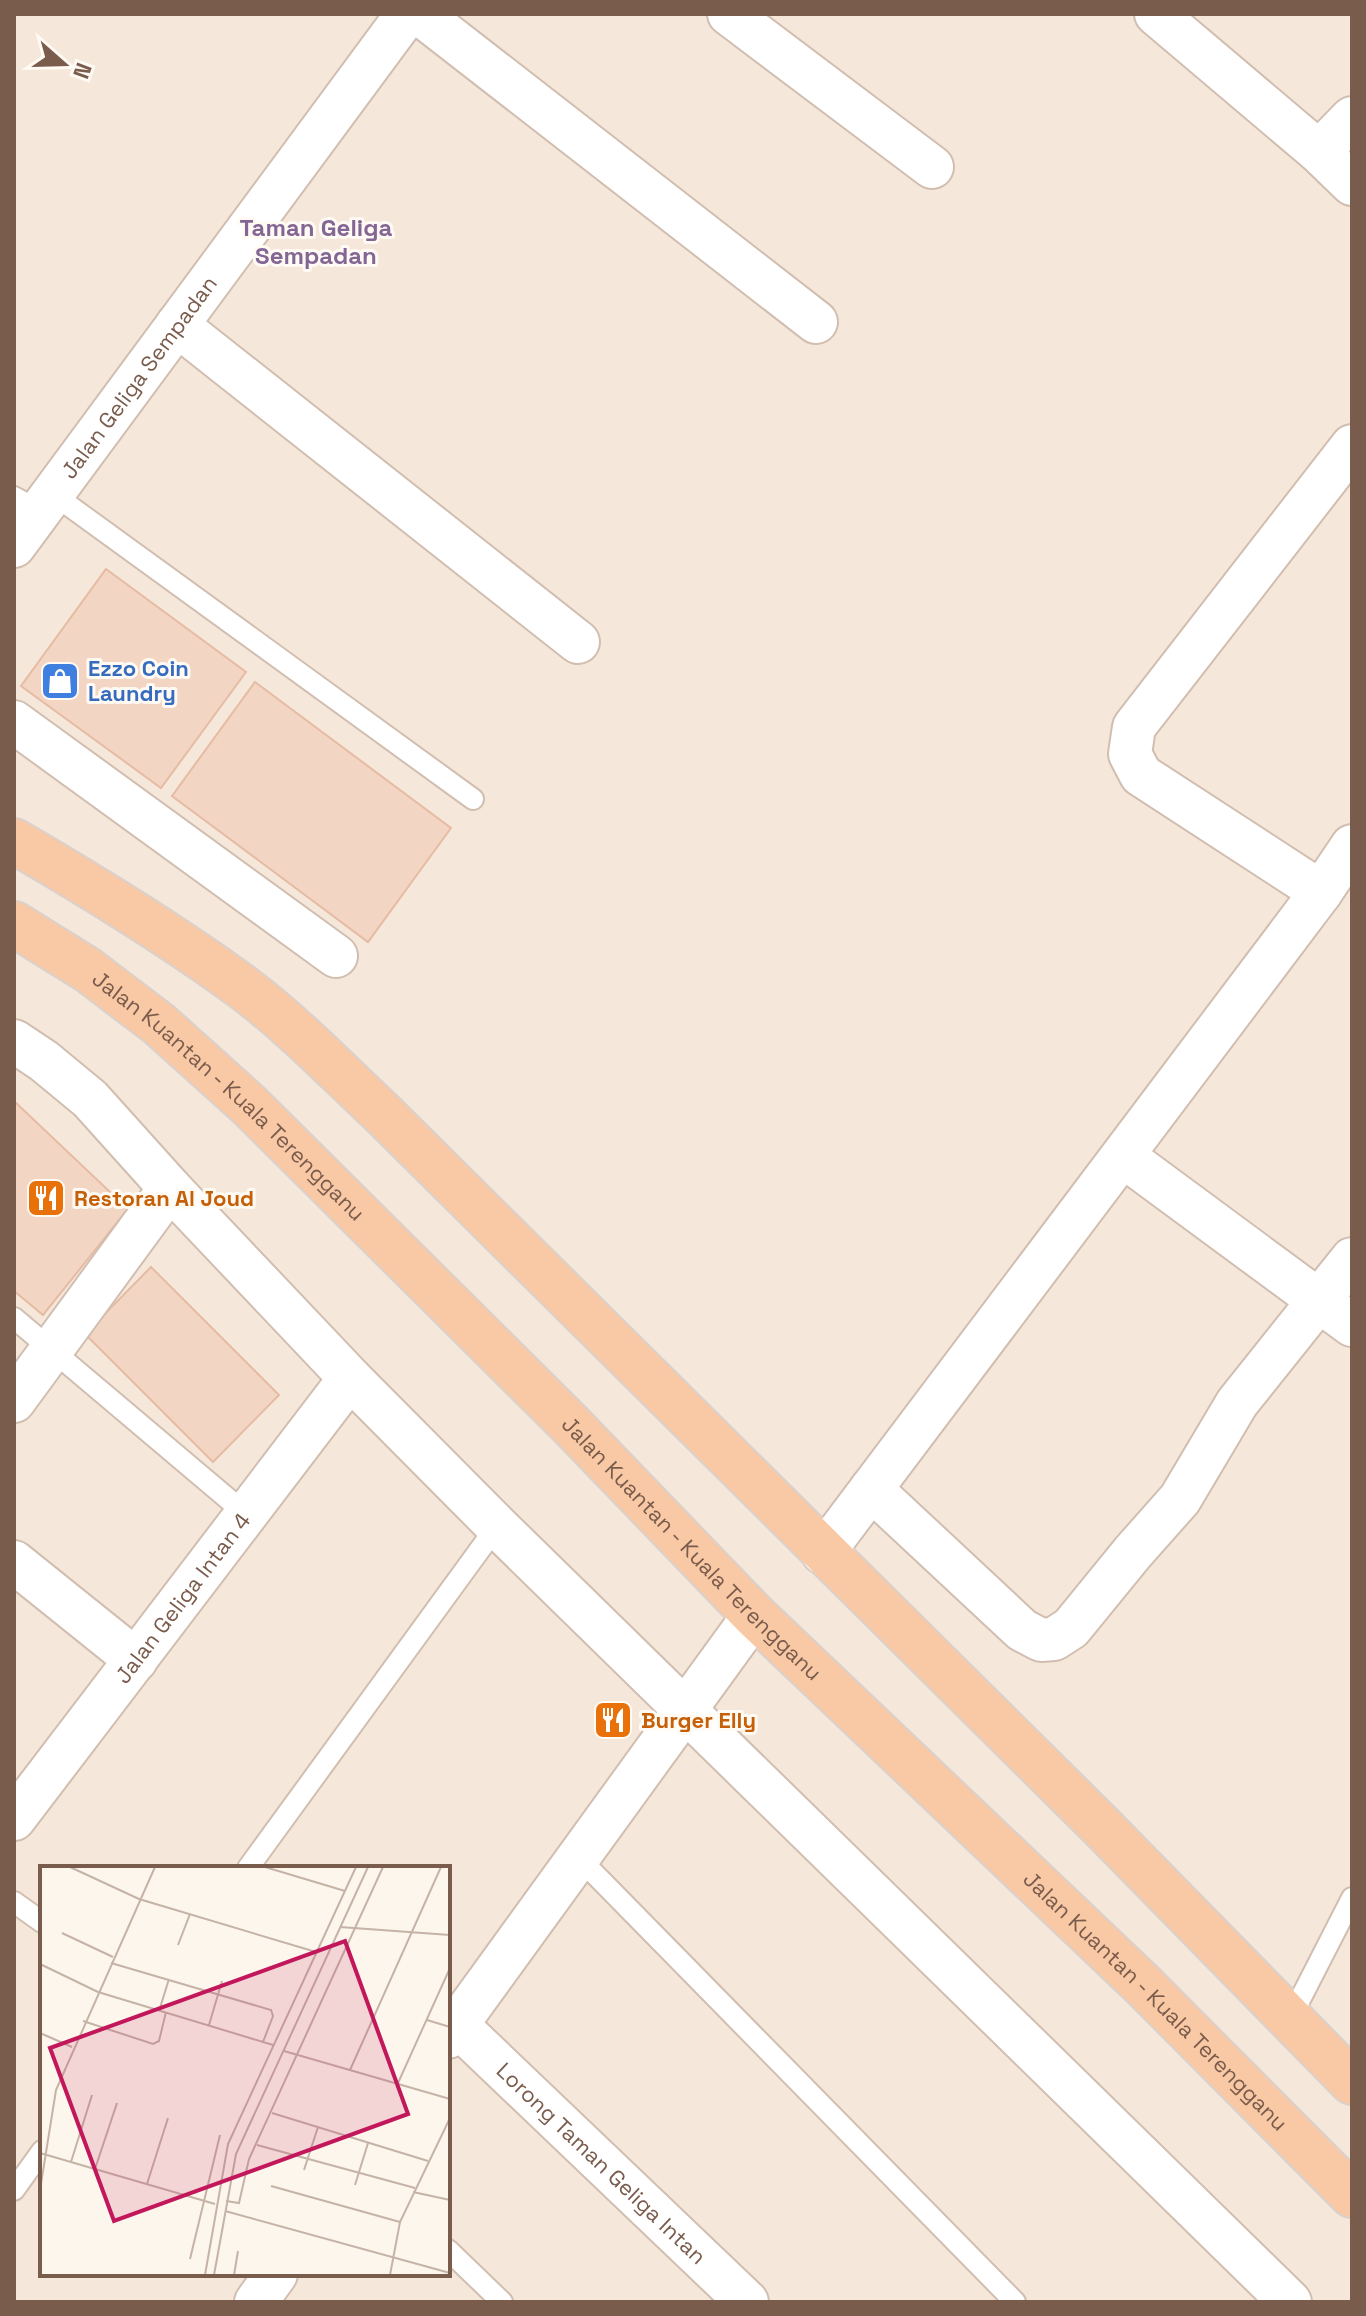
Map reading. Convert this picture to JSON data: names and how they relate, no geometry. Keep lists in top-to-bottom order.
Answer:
{
  "streets": {
    "highway": ["Jalan Kuantan - Kuala Terengganu"],
    "street": ["Jalan Geliga Sempadan", "Jalan Geliga Intan 4", "Lorong Taman Geliga Intan"]
  },
  "districts": ["Taman Geliga Sempadan"],
  "places": {
    "shop": ["Ezzo Coin Laundry"],
    "restaurant": ["Restoran Al Joud", "Burger Elly"]
  },
  "north": "right"
}
